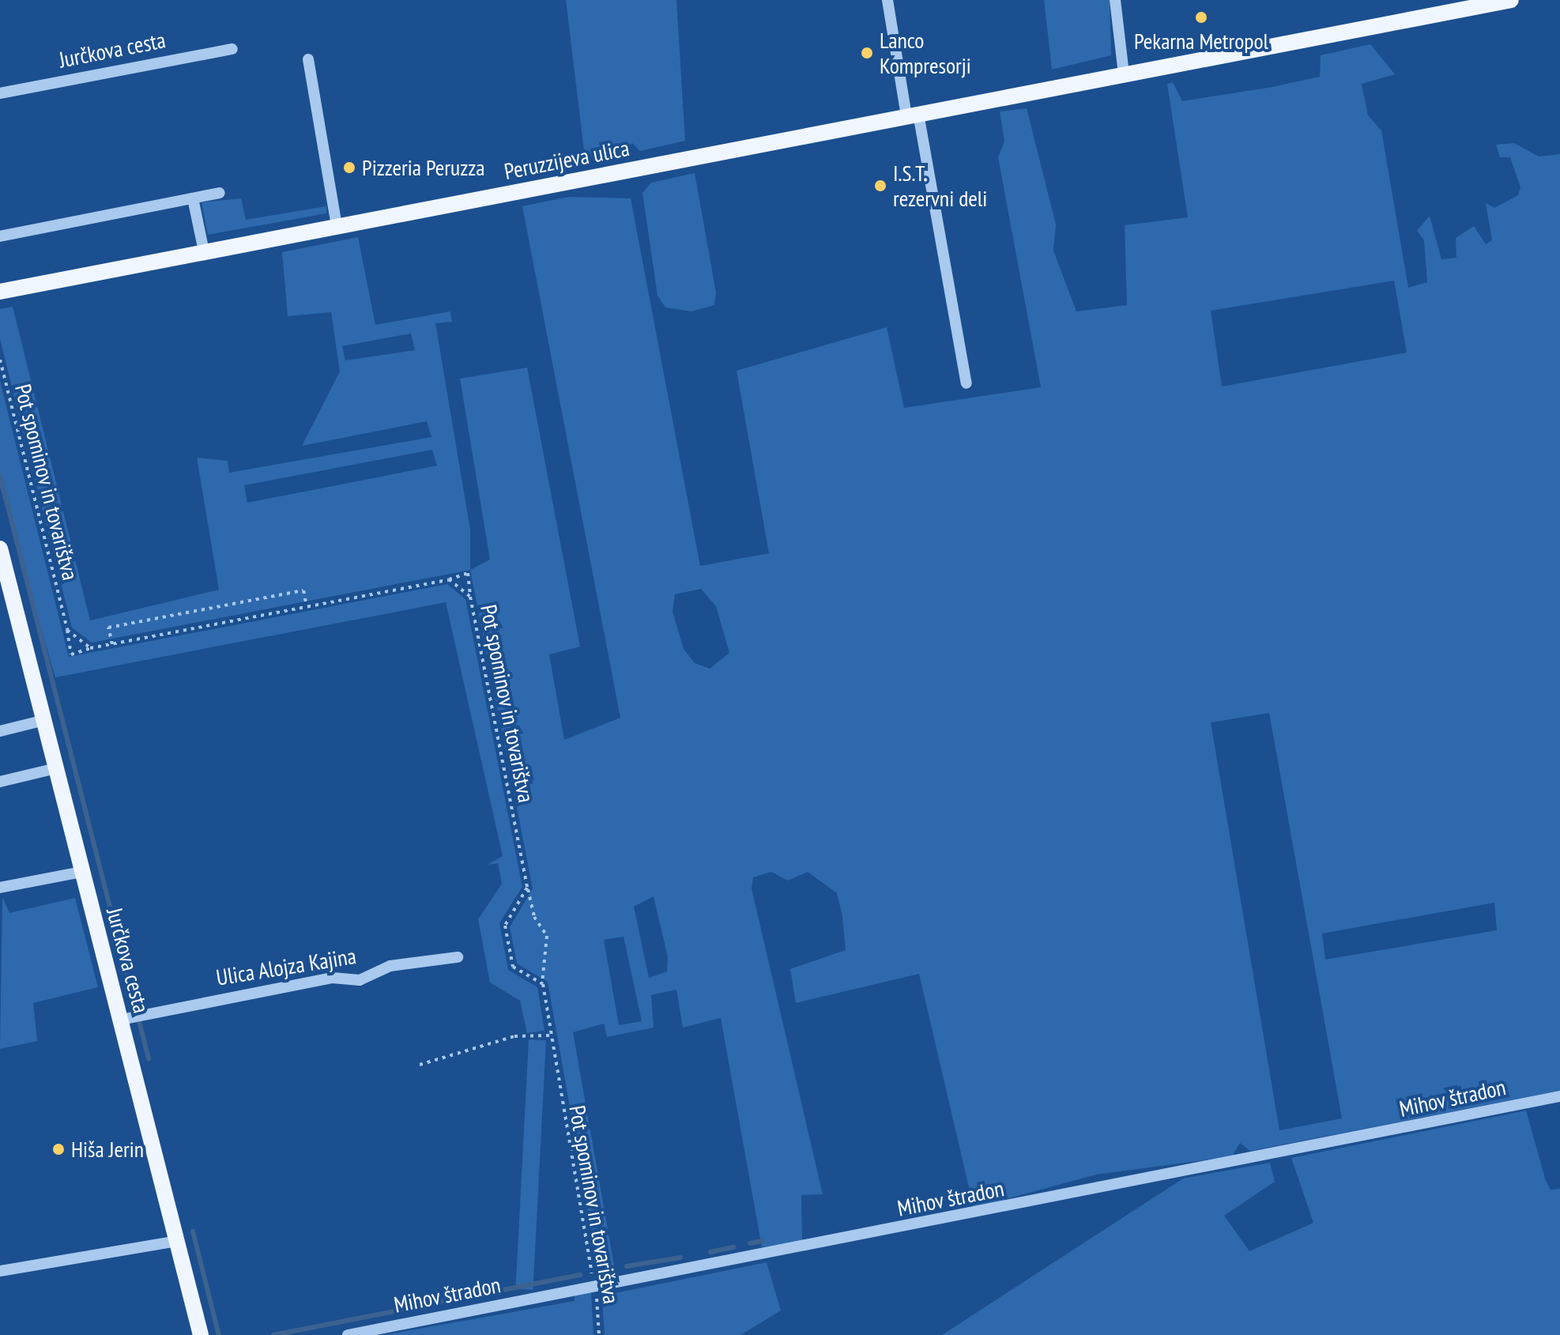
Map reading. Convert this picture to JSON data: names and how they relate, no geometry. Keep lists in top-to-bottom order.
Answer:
{
  "streets": {
    "main road": ["Jurčkova cesta", "Peruzzijeva ulica"],
    "street": ["Ulica Alojza Kajina", "Mihov štradon"],
    "path": ["Pot spominov in tovarištva"]
  },
  "crossings": [
    ["Jurčkova cesta", "Ulica Alojza Kajina"],
    ["Pot spominov in tovarištva", "Mihov štradon"]
  ],
  "places": [
    "Pekarna Metropol",
    "Lanco Kompresorji",
    "Pizzeria Peruzza",
    "I.S.T. rezervni deli",
    "Hiša Jerin"
  ]
}
